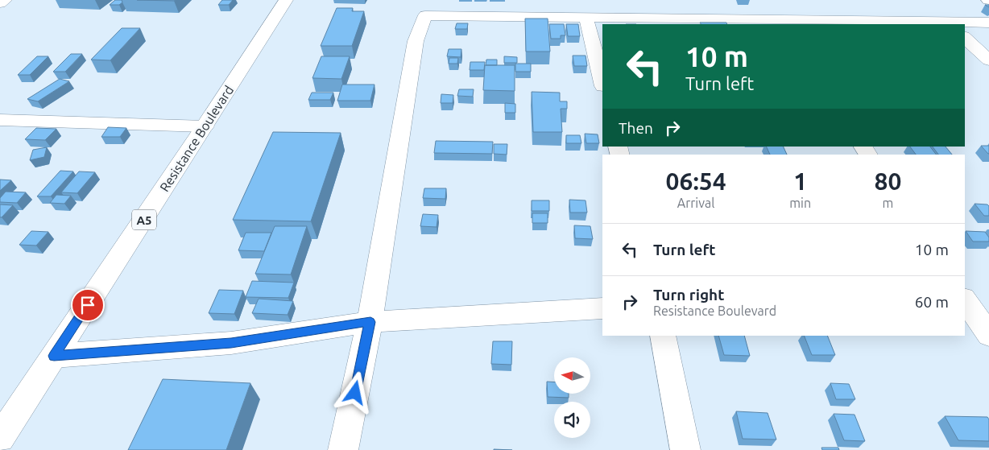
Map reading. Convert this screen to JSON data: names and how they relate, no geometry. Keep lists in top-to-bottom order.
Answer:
{
  "streets": {
    "main road": ["Resistance Boulevard", "A5"]
  },
  "north": "left",
  "page": {
    "turn": ["10 m", "Turn left"],
    "then": "Then",
    "eta": [
      "06:54",
      "Arrival",
      "1",
      "min",
      "80",
      "m"
    ],
    "list": [
      {
        "name": "Turn left",
        "value": "10 m"
      },
      {
        "name": "Turn right",
        "note": "Resistance Boulevard",
        "value": "60 m"
      }
    ]
  }
}
